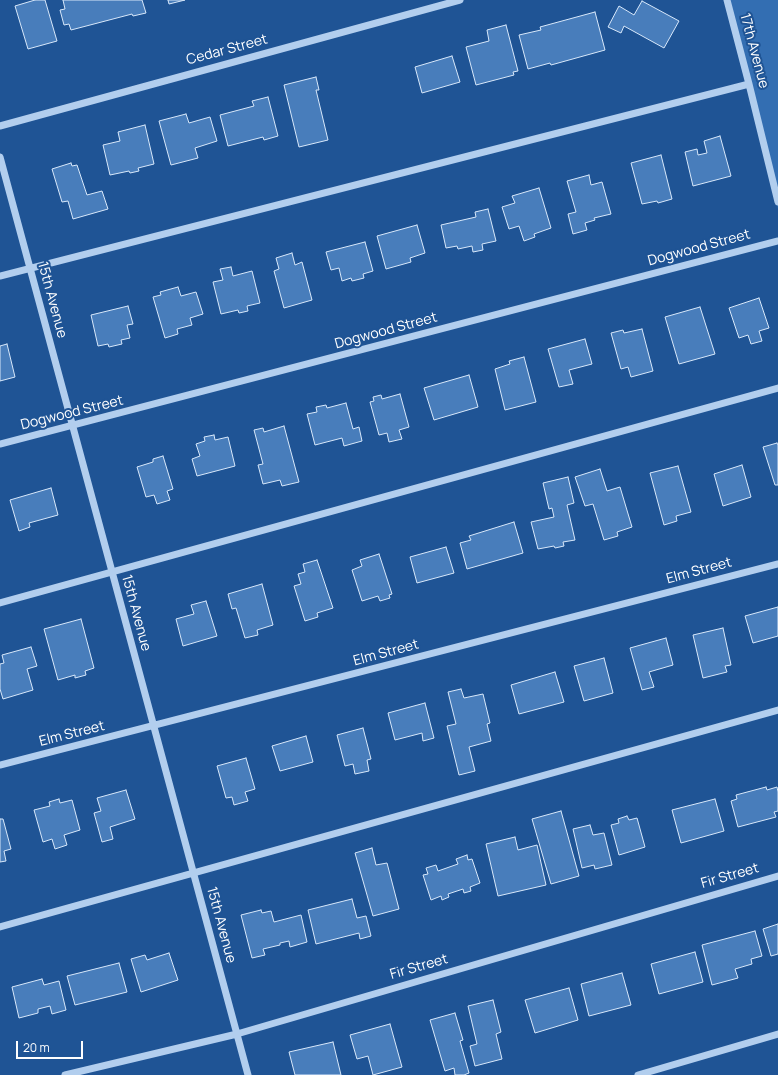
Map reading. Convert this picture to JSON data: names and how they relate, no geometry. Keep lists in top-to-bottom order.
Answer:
{
  "streets": {
    "street": [
      "Cedar Street",
      "17th Avenue",
      "Dogwood Street",
      "15th Avenue",
      "Elm Street",
      "Fir Street"
    ]
  },
  "crossings": [
    ["Dogwood Street", "15th Avenue"],
    ["15th Avenue", "Elm Street"],
    ["15th Avenue", "Fir Street"]
  ],
  "scale_bar": "20 m"
}
